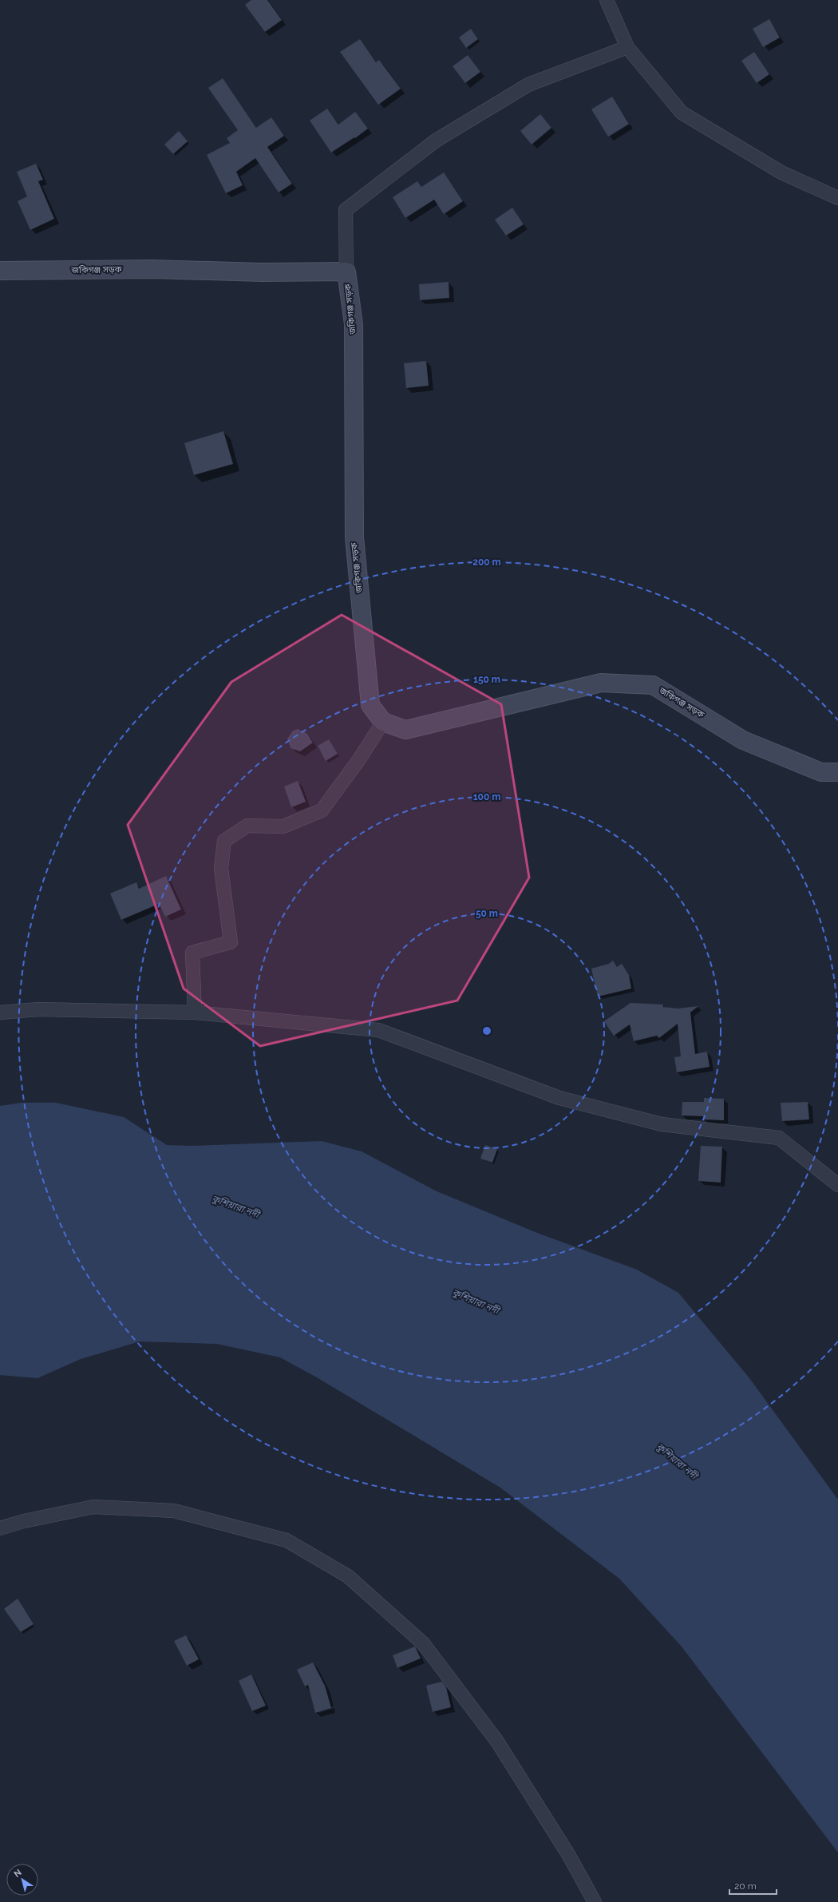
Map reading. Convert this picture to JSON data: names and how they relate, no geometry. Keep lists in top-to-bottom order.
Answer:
{
  "streets": {
    "main road": ["জকিগঞ্জ সড়ক"]
  },
  "water": ["কুশিয়ারা নদী"],
  "scale_bar": "20 m",
  "north": "top left",
  "rings": [
    "200 m",
    "150 m",
    "100 m",
    "50 m"
  ]
}
